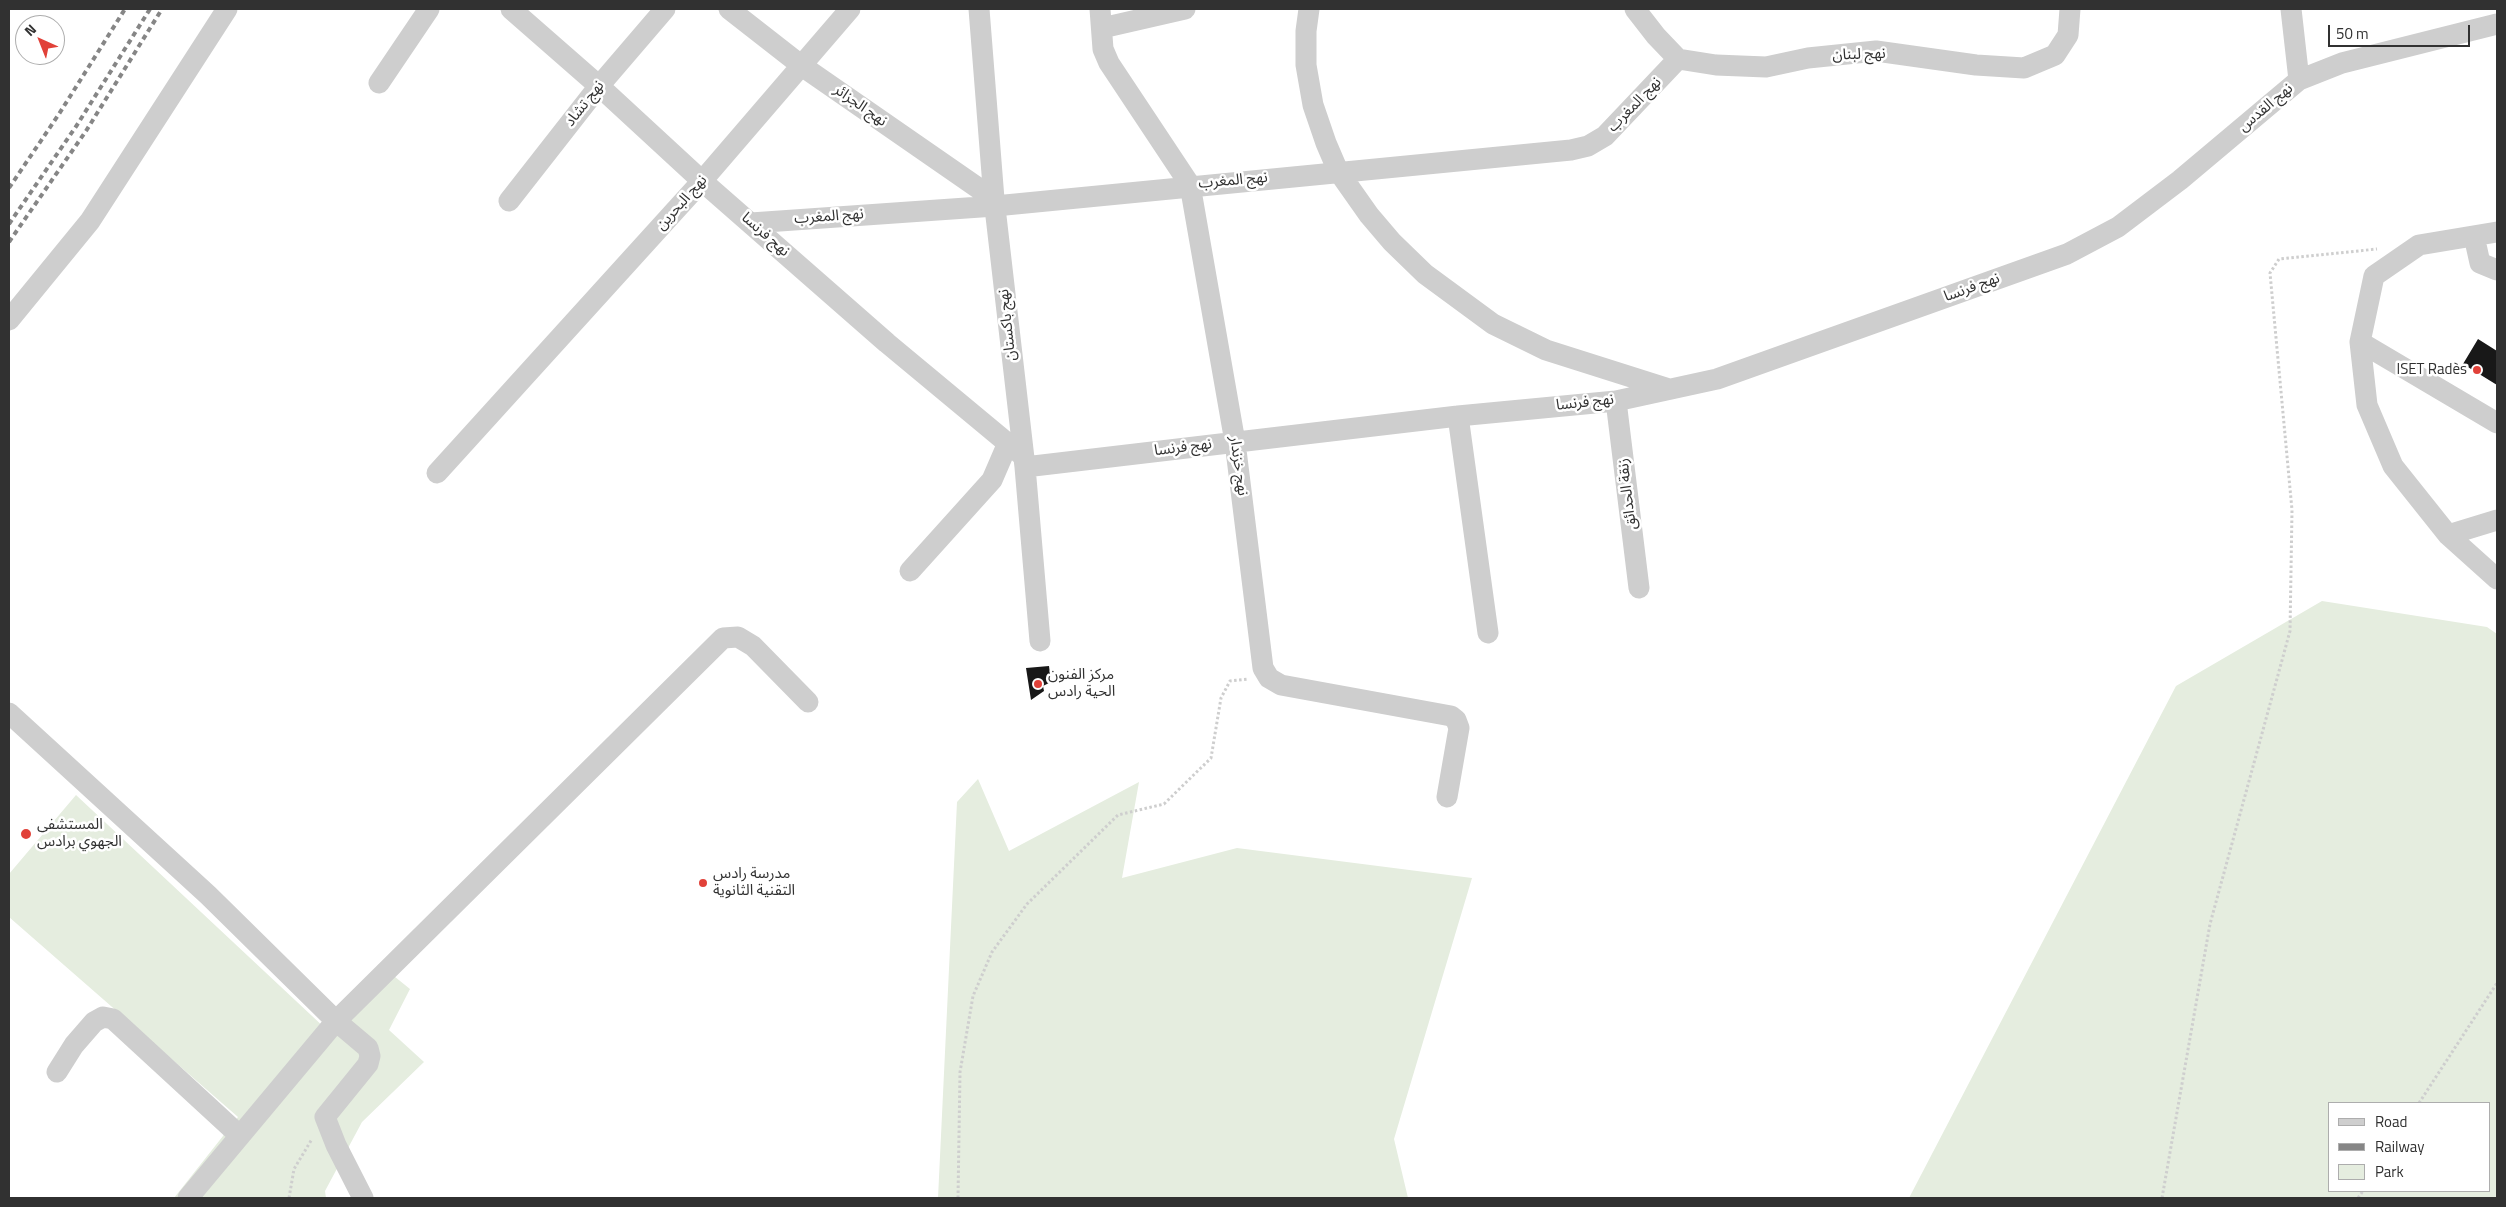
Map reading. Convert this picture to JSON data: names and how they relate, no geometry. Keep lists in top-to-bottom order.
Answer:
{
  "streets": {
    "street": [
      "نهج لبنان",
      "نهج تشاد",
      "نهج المغرب",
      "نهج الجزائر",
      "نهج القدس",
      "نهج البحرين",
      "نهج فرنسا",
      "نهج باكستان",
      "نهج خزندار",
      "زنقة الحدائق"
    ]
  },
  "crossings": [
    ["نهج لبنان", "نهج المغرب"],
    ["نهج تشاد", "نهج فرنسا"],
    ["نهج المغرب", "نهج الجزائر"],
    ["نهج المغرب", "نهج فرنسا"],
    ["نهج المغرب", "نهج باكستان"],
    ["نهج المغرب", "نهج خزندار"],
    ["نهج الجزائر", "نهج البحرين"],
    ["نهج الجزائر", "نهج باكستان"],
    ["نهج القدس", "نهج فرنسا"],
    ["نهج البحرين", "نهج فرنسا"],
    ["نهج فرنسا", "نهج باكستان"],
    ["نهج فرنسا", "نهج خزندار"],
    ["نهج فرنسا", "زنقة الحدائق"]
  ],
  "places": [
    "ISET Radès",
    "مركز الفنون الحية رادس",
    "المستشفى الجهوي برادس",
    "مدرسة رادس التقنية الثانوية"
  ],
  "legend": ["Road", "Railway", "Park"],
  "scale_bar": "50 m",
  "north": "top left"
}
